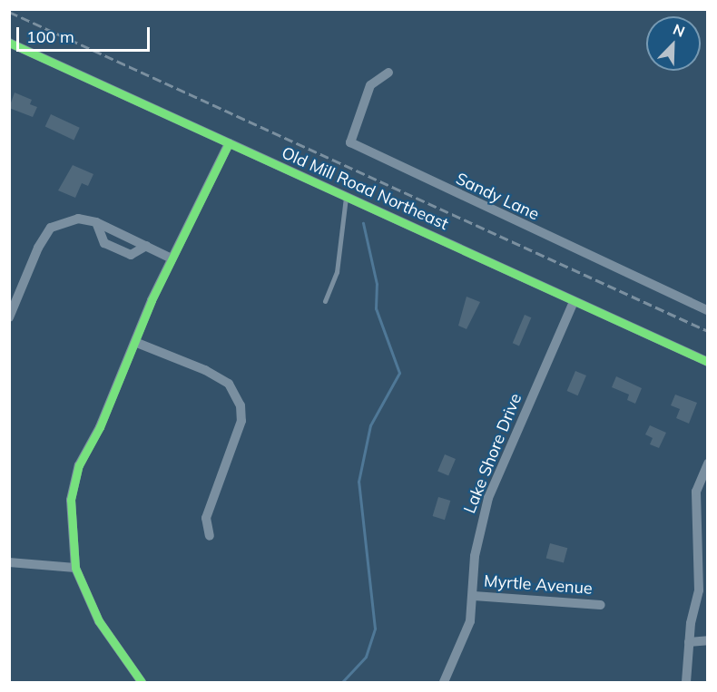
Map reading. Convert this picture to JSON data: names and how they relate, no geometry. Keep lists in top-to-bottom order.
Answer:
{
  "streets": {
    "street": [
      "Old Mill Road Northeast",
      "Sandy Lane",
      "Lake Shore Drive",
      "Myrtle Avenue"
    ]
  },
  "crossings": [
    ["Old Mill Road Northeast", "Lake Shore Drive"],
    ["Lake Shore Drive", "Myrtle Avenue"]
  ],
  "scale_bar": "100 m",
  "north": "top right"
}
